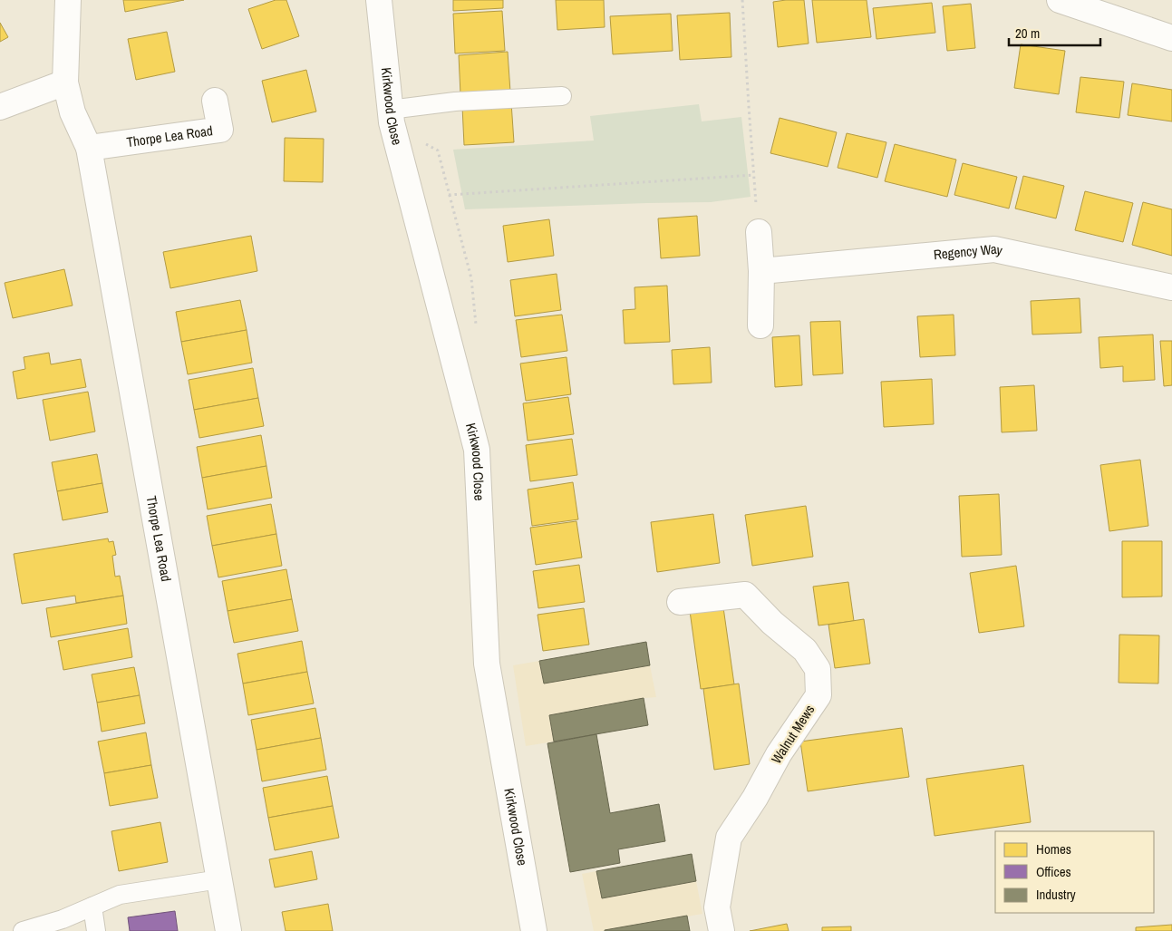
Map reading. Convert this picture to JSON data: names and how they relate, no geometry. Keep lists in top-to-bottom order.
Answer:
{
  "streets": {
    "street": [
      "Kirkwood Close",
      "Thorpe Lea Road",
      "Regency Way",
      "Walnut Mews"
    ]
  },
  "legend": ["Homes", "Offices", "Industry"],
  "scale_bar": "20 m"
}
